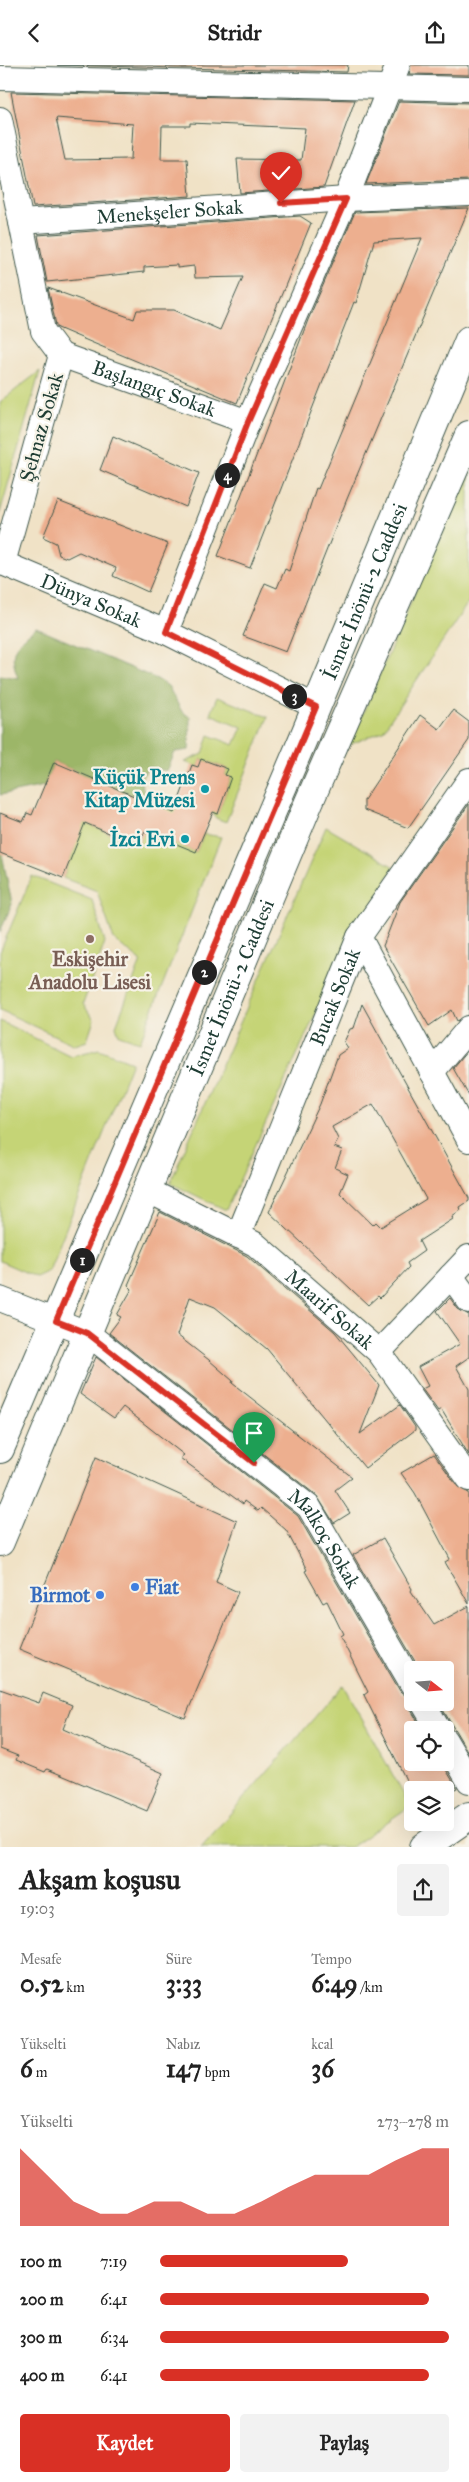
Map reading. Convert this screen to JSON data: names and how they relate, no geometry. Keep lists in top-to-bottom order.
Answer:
{
  "streets": {
    "main road": ["İsmet İnönü-2 Caddesi"],
    "street": [
      "Menekşeler Sokak",
      "Başlangıç Sokak",
      "Şehnaz Sokak",
      "Dünya Sokak",
      "Bucak Sokak",
      "Maarif Sokak",
      "Malkoç Sokak"
    ]
  },
  "crossings": [
    ["Menekşeler Sokak", "Şehnaz Sokak"],
    ["Başlangıç Sokak", "Şehnaz Sokak"],
    ["Şehnaz Sokak", "Dünya Sokak"],
    ["İsmet İnönü-2 Caddesi", "Dünya Sokak"],
    ["İsmet İnönü-2 Caddesi", "Maarif Sokak"],
    ["İsmet İnönü-2 Caddesi", "Malkoç Sokak"],
    ["Bucak Sokak", "Maarif Sokak"]
  ],
  "places": [
    "Küçük Prens Kitap Müzesi",
    "İzci Evi",
    "Eskişehir Anadolu Lisesi",
    "Fiat",
    "Birmot"
  ],
  "north": "right",
  "page": {
    "header": "Stridr",
    "pins": [
      "4",
      "3",
      "2",
      "1"
    ],
    "heading": ["Akşam koşusu", "19:03"],
    "stats": [
      ["Mesafe", "0.52 km"],
      ["Süre", "3:33"],
      ["Tempo", "6:49 /km"],
      ["Yükselti", "6 m"],
      ["Nabız", "147 bpm"],
      ["kcal", "36"]
    ],
    "chart": ["Yükselti", "273–278 m"],
    "list": [
      {
        "name": "100 m",
        "note": "7:19"
      },
      {
        "name": "200 m",
        "note": "6:41"
      },
      {
        "name": "300 m",
        "note": "6:34"
      },
      {
        "name": "400 m",
        "note": "6:41"
      }
    ],
    "buttons": ["Kaydet", "Paylaş"]
  }
}
